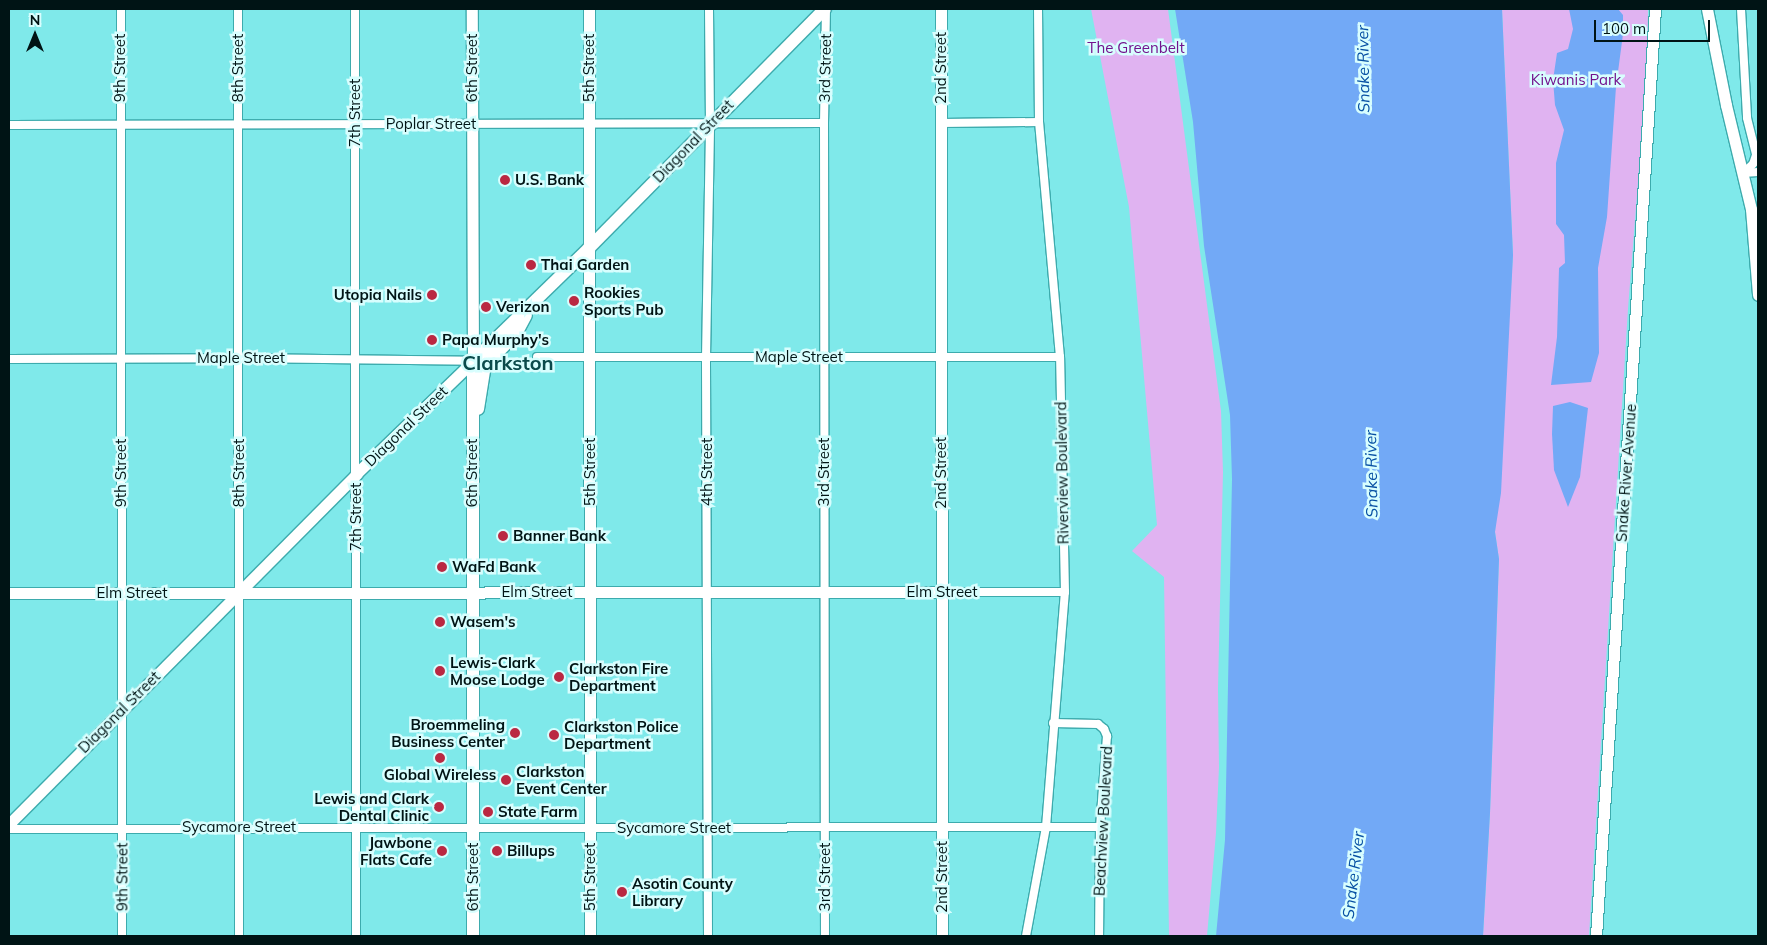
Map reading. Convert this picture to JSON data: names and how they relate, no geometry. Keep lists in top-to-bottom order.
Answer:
{
  "streets": {
    "main road": ["6th Street", "Diagonal Street"],
    "street": [
      "9th Street",
      "8th Street",
      "5th Street",
      "3rd Street",
      "2nd Street",
      "7th Street",
      "Poplar Street",
      "Maple Street",
      "4th Street",
      "Riverview Boulevard",
      "Snake River Avenue",
      "Elm Street",
      "Beachview Boulevard",
      "Sycamore Street"
    ]
  },
  "crossings": [
    ["9th Street", "Poplar Street"],
    ["9th Street", "Diagonal Street"],
    ["9th Street", "Maple Street"],
    ["9th Street", "Elm Street"],
    ["9th Street", "Sycamore Street"],
    ["8th Street", "Poplar Street"],
    ["8th Street", "Diagonal Street"],
    ["8th Street", "Maple Street"],
    ["8th Street", "Elm Street"],
    ["8th Street", "Sycamore Street"],
    ["6th Street", "Poplar Street"],
    ["6th Street", "Diagonal Street"],
    ["6th Street", "Maple Street"],
    ["6th Street", "Elm Street"],
    ["6th Street", "Sycamore Street"],
    ["5th Street", "Poplar Street"],
    ["5th Street", "Diagonal Street"],
    ["5th Street", "Maple Street"],
    ["5th Street", "Elm Street"],
    ["5th Street", "Sycamore Street"],
    ["3rd Street", "Poplar Street"],
    ["3rd Street", "Diagonal Street"],
    ["3rd Street", "Maple Street"],
    ["3rd Street", "Elm Street"],
    ["3rd Street", "Sycamore Street"],
    ["2nd Street", "Maple Street"],
    ["2nd Street", "Elm Street"],
    ["2nd Street", "Sycamore Street"],
    ["7th Street", "Poplar Street"],
    ["7th Street", "Diagonal Street"],
    ["7th Street", "Maple Street"],
    ["7th Street", "Elm Street"],
    ["7th Street", "Sycamore Street"],
    ["Poplar Street", "Diagonal Street"],
    ["Poplar Street", "4th Street"],
    ["Diagonal Street", "Maple Street"],
    ["Diagonal Street", "4th Street"],
    ["Diagonal Street", "Elm Street"],
    ["Maple Street", "4th Street"],
    ["Maple Street", "Riverview Boulevard"],
    ["4th Street", "Elm Street"],
    ["4th Street", "Sycamore Street"],
    ["Riverview Boulevard", "Elm Street"],
    ["Riverview Boulevard", "Beachview Boulevard"],
    ["Riverview Boulevard", "Sycamore Street"],
    ["Beachview Boulevard", "Sycamore Street"]
  ],
  "districts": ["Clarkston"],
  "water": ["Snake River"],
  "parks": ["The Greenbelt", "Kiwanis Park"],
  "places": [
    "U.S. Bank",
    "Thai Garden",
    "Utopia Nails",
    "Rookies Sports Pub",
    "Verizon",
    "Papa Murphy's",
    "Banner Bank",
    "WaFd Bank",
    "Wasem's",
    "Lewis-Clark Moose Lodge",
    "Clarkston Fire Department",
    "Broemmeling Business Center",
    "Clarkston Police Department",
    "Global Wireless",
    "Clarkston Event Center",
    "Lewis and Clark Dental Clinic",
    "State Farm",
    "Jawbone Flats Cafe",
    "Billups",
    "Asotin County Library"
  ],
  "scale_bar": "100 m",
  "north": "top"
}
